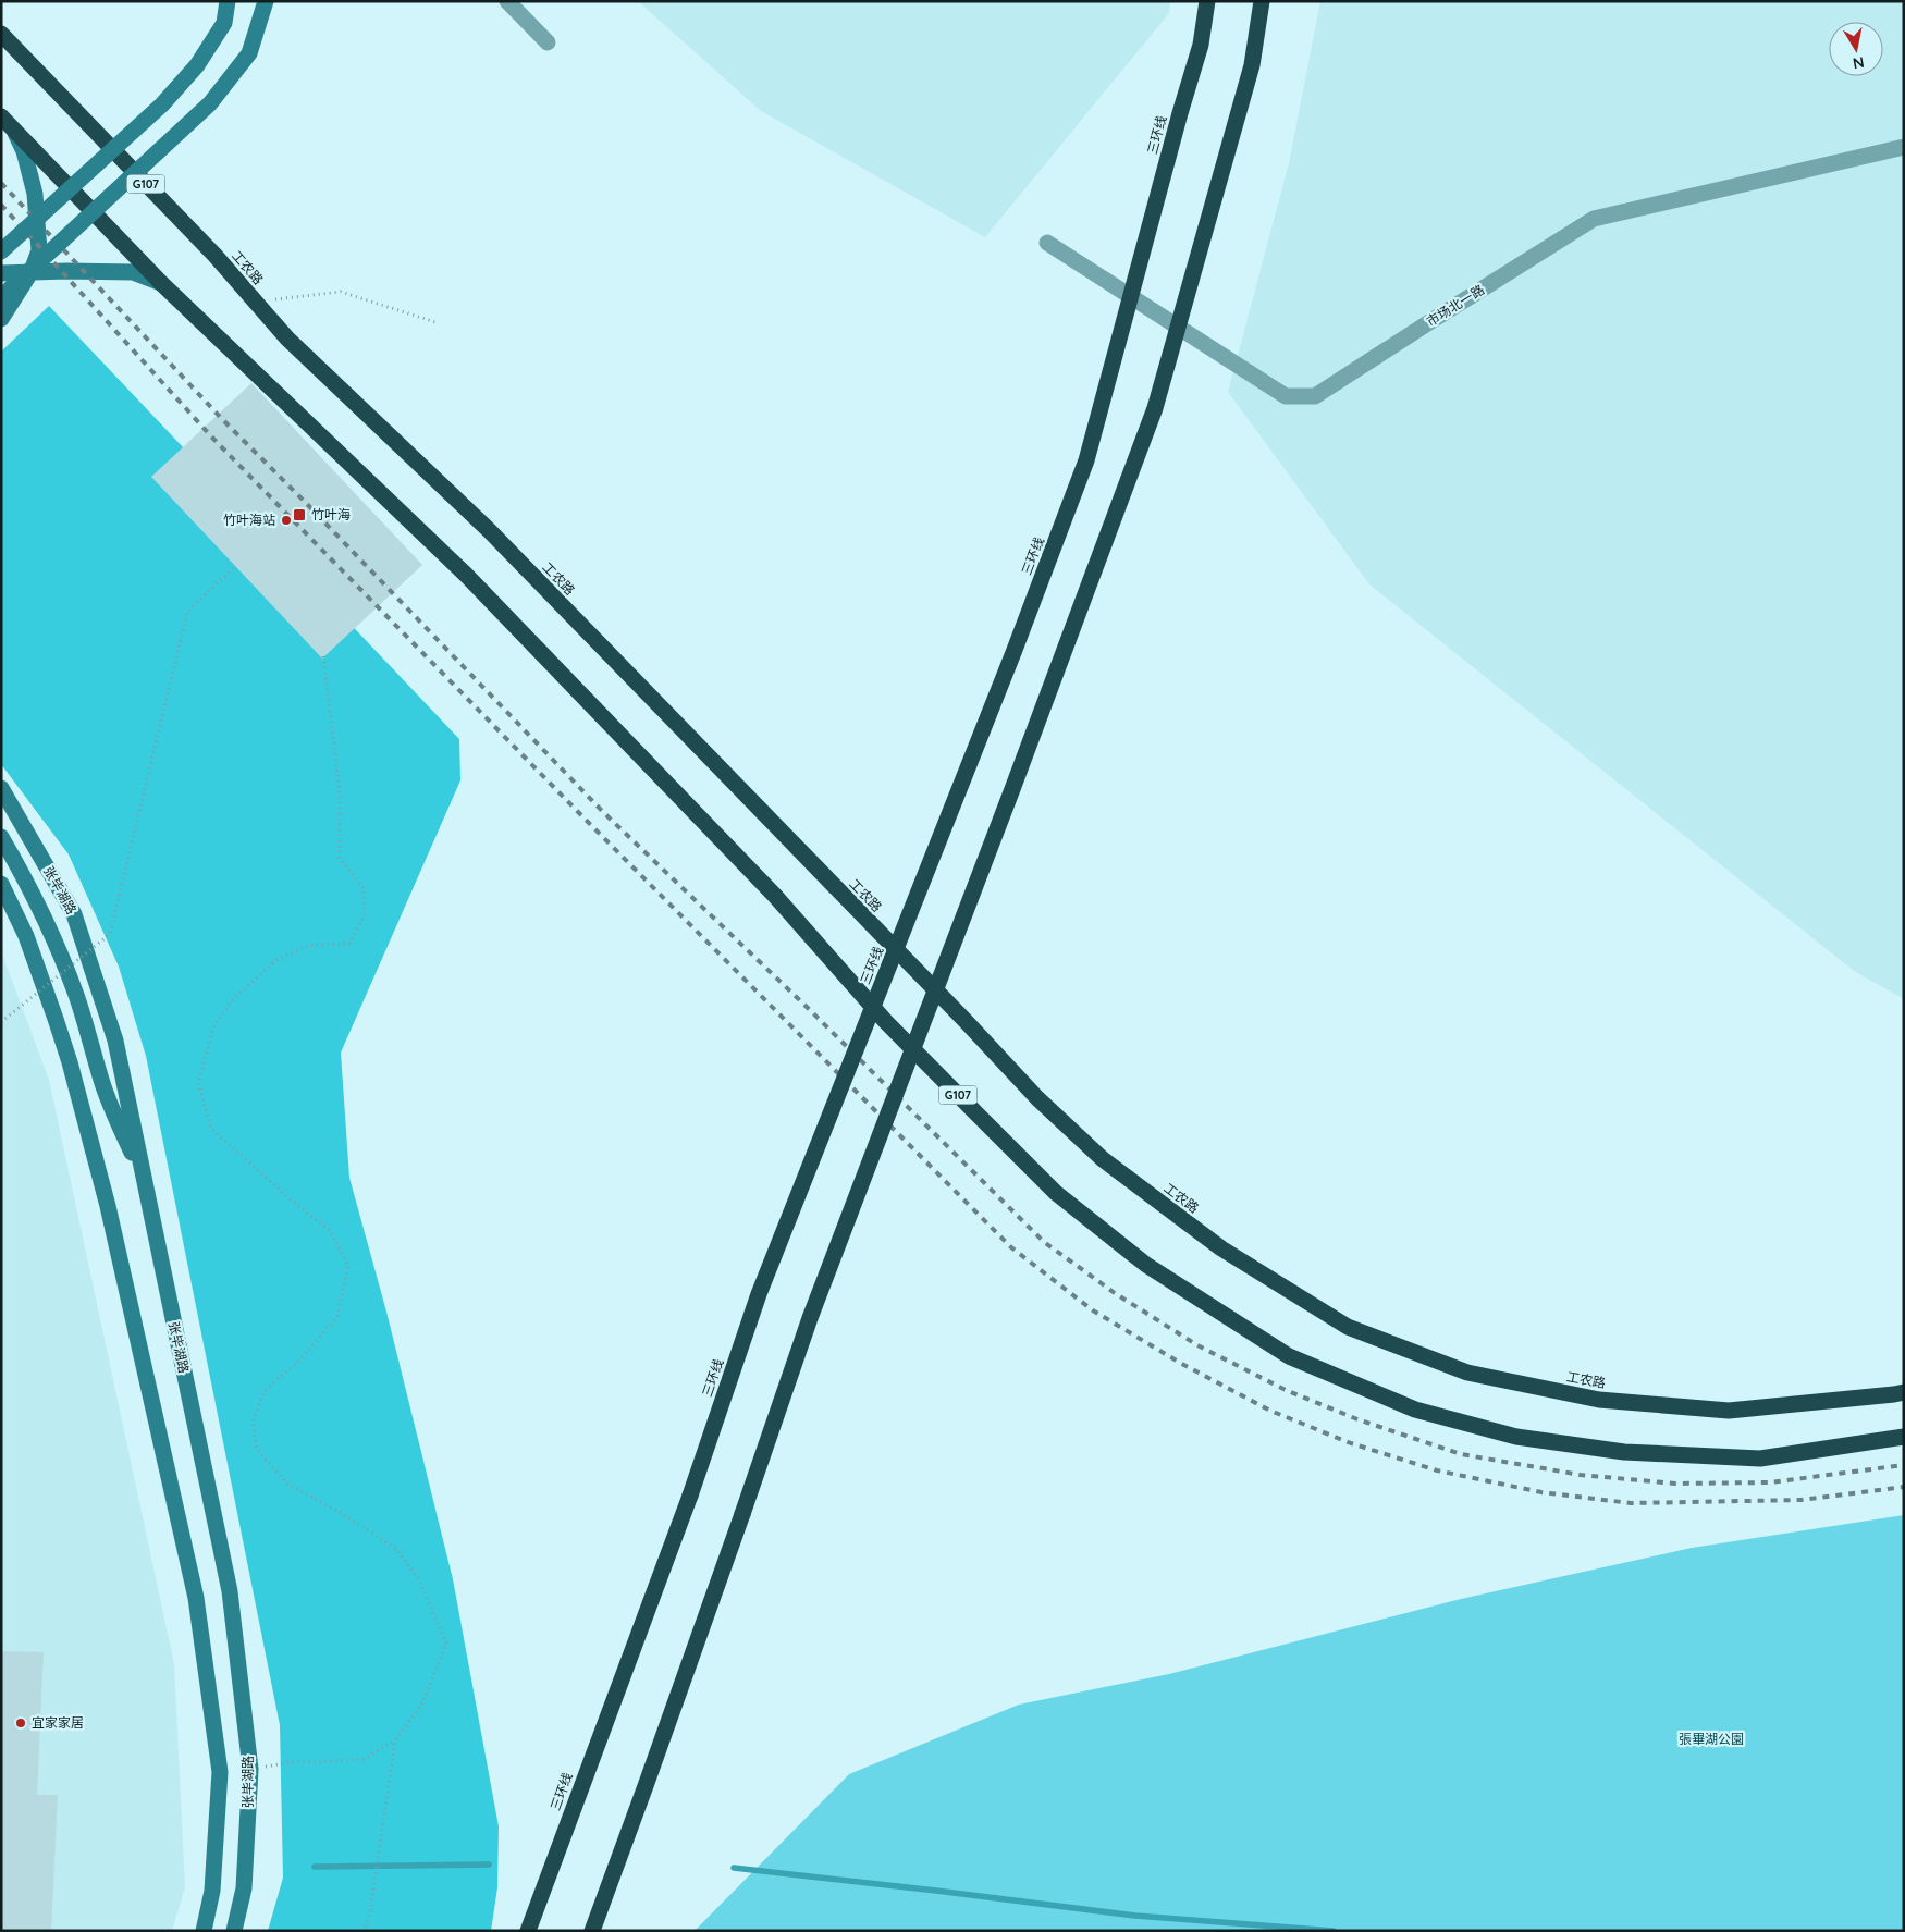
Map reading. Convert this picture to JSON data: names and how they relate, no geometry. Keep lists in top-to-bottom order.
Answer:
{
  "streets": {
    "highway": ["三环线", "G107", "工农路"],
    "main road": ["张毕湖路"],
    "street": ["市场北一路"]
  },
  "parks": ["張畢湖公園"],
  "places": {
    "transit": ["竹叶海"],
    "other": ["竹叶海站", "宜家家居"]
  },
  "north": "bottom"
}
